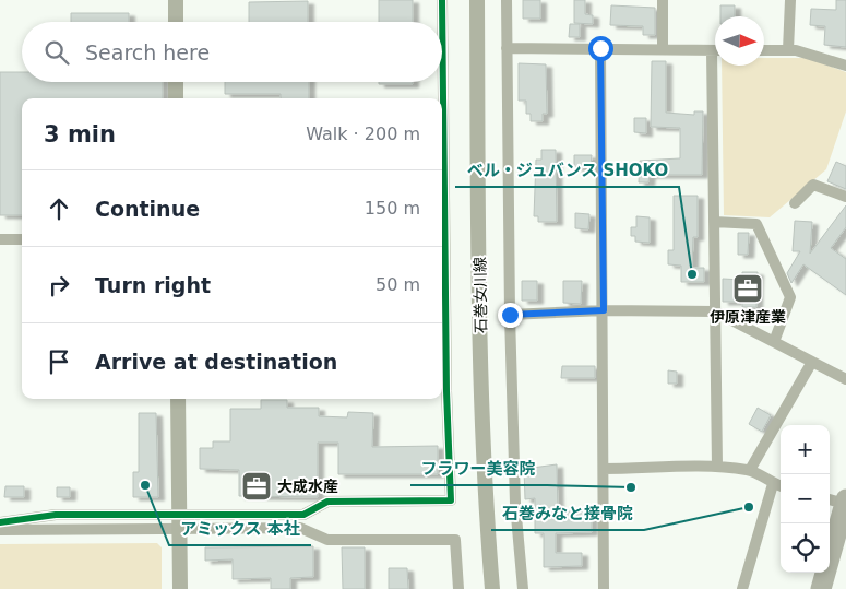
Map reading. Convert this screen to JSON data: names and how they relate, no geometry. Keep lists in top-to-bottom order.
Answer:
{
  "streets": {
    "main road": ["石巻女川線"]
  },
  "places": {
    "other": [
      "ベル・ジュバンス SHOKO",
      "アミックス 本社",
      "フラワー美容院",
      "石巻みなと接骨院"
    ],
    "office": ["伊原津産業", "大成水産"]
  },
  "north": "right",
  "page": {
    "search": "Search here",
    "heading": ["3 min", "Walk · 200 m"],
    "list": [
      ["Continue", "150 m"],
      ["Turn right", "50 m"],
      "Arrive at destination"
    ],
    "map_buttons": ["+", "−"]
  }
}
